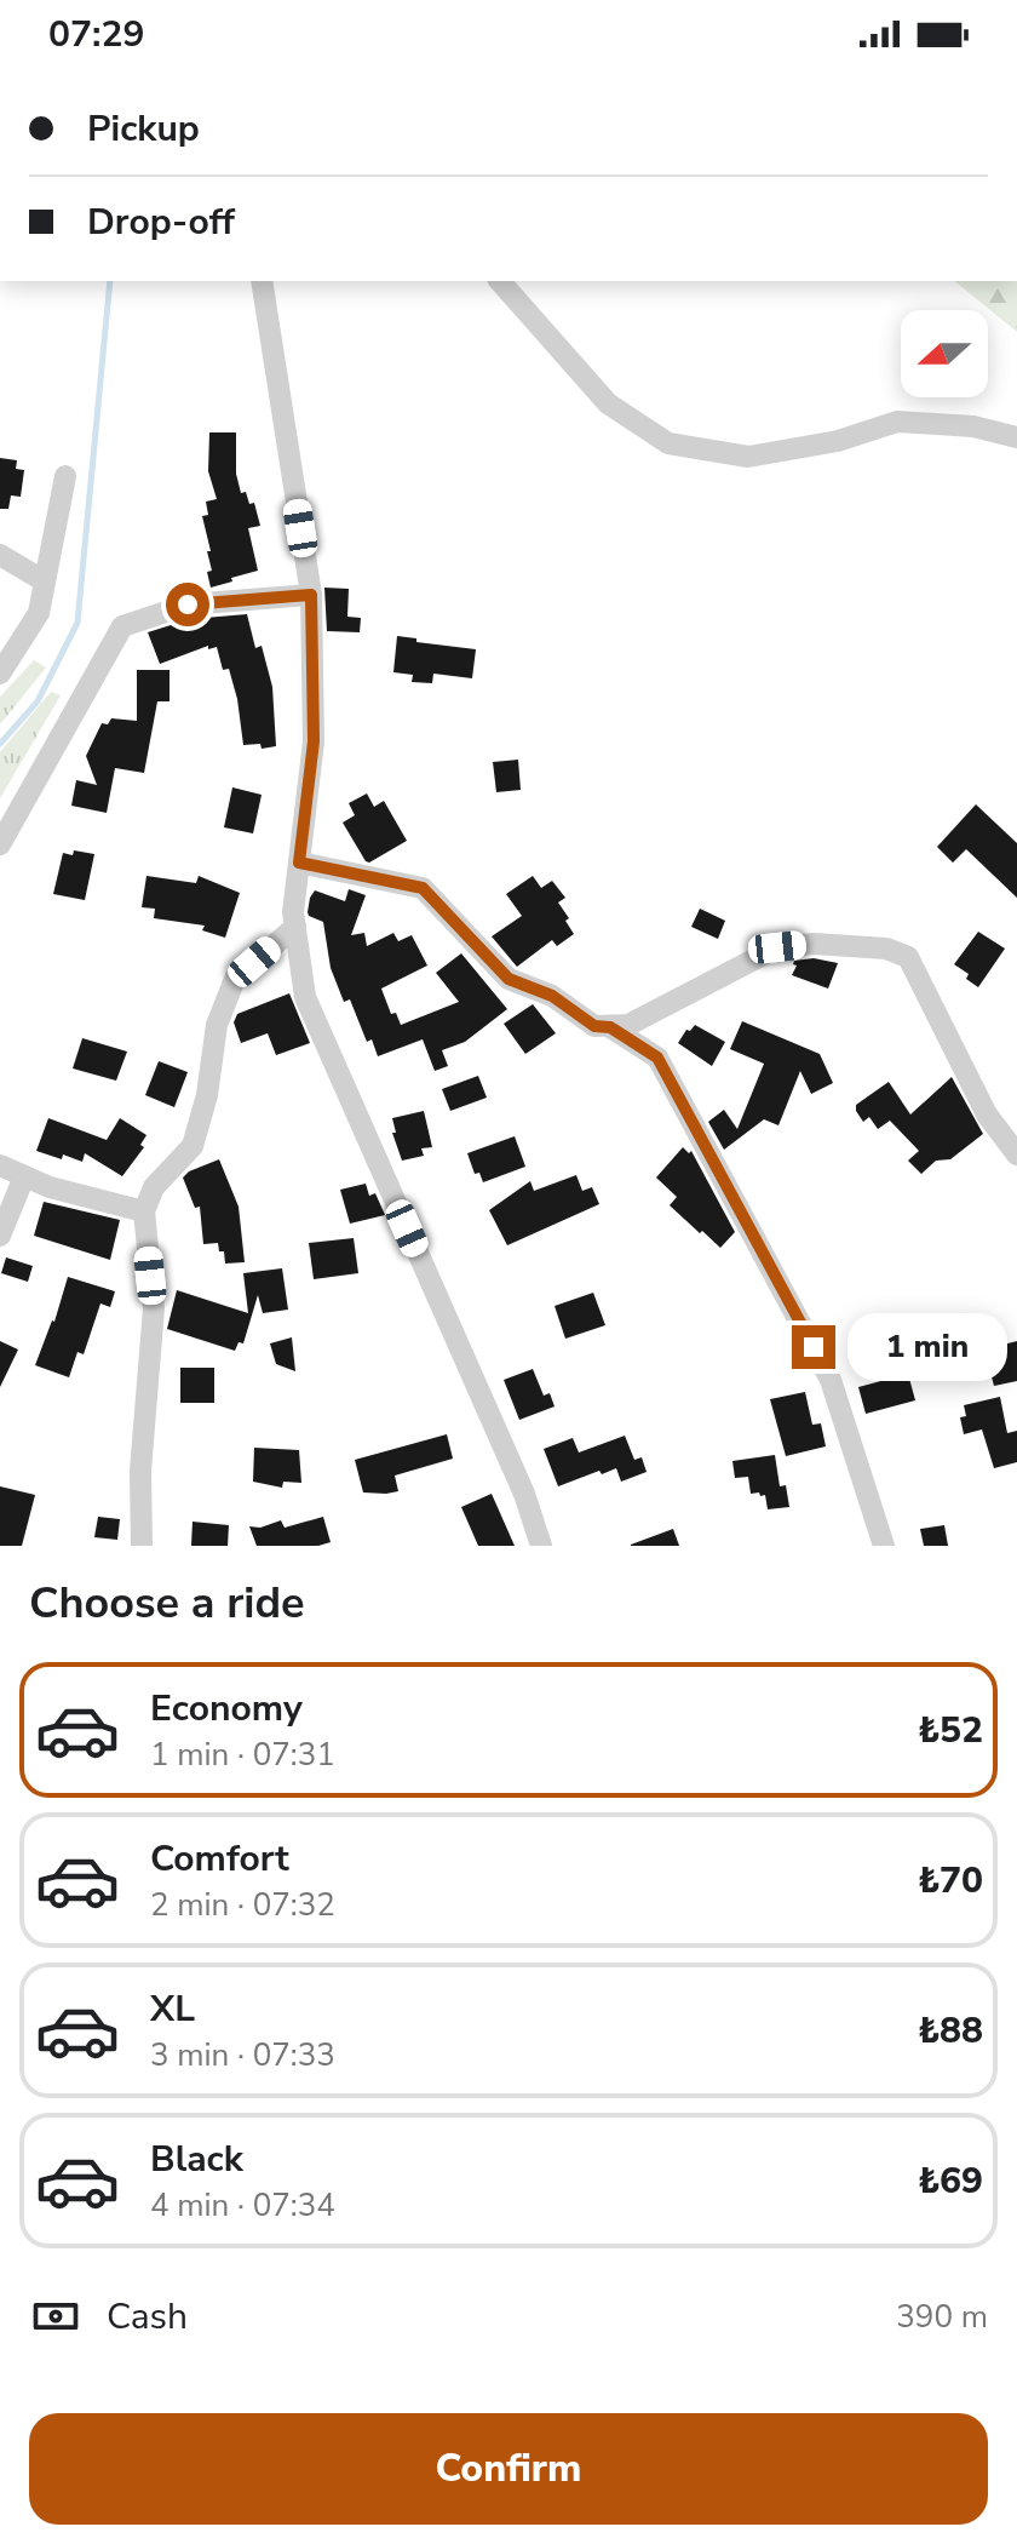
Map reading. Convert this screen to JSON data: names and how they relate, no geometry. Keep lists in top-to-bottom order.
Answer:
{
  "north": "left",
  "page": {
    "status": "07:29",
    "banner": ["Pickup", "Drop-off"],
    "bubble": "1 min",
    "heading": "Choose a ride",
    "list": [
      {
        "name": "Economy",
        "note": "1 min · 07:31",
        "value": "₺52"
      },
      {
        "name": "Comfort",
        "note": "2 min · 07:32",
        "value": "₺70"
      },
      {
        "name": "XL",
        "note": "3 min · 07:33",
        "value": "₺88"
      },
      {
        "name": "Black",
        "note": "4 min · 07:34",
        "value": "₺69"
      }
    ],
    "pay": ["Cash", "390 m"],
    "buttons": "Confirm"
  }
}
